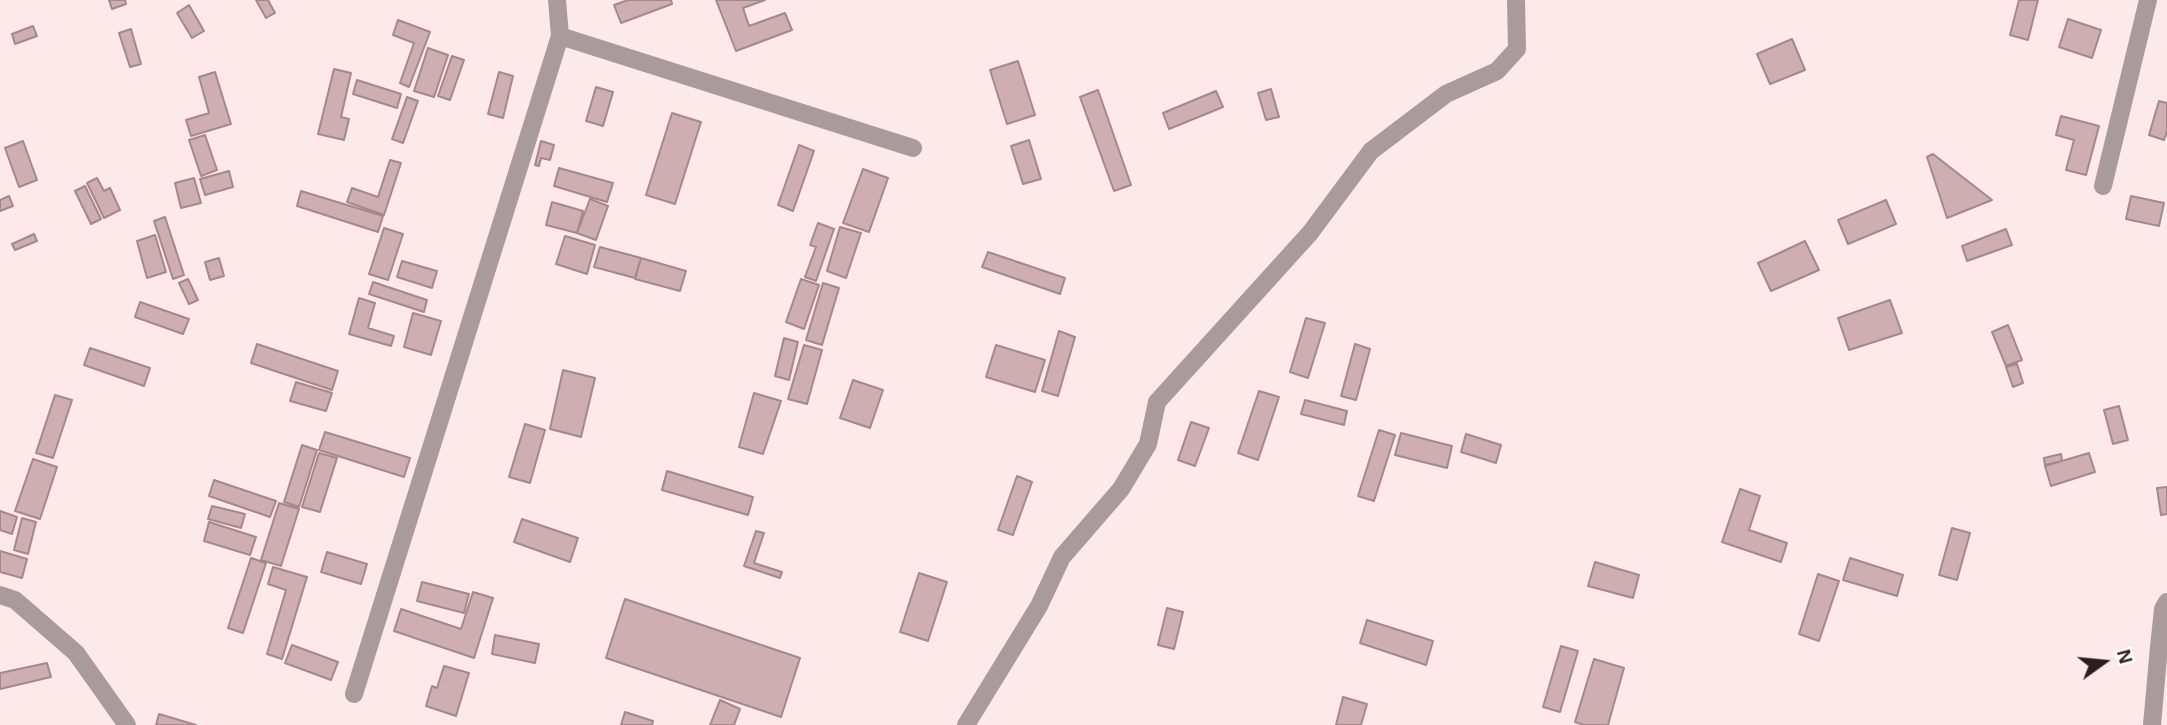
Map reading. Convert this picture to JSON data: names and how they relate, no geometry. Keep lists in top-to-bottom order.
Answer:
{
  "north": "right"
}
